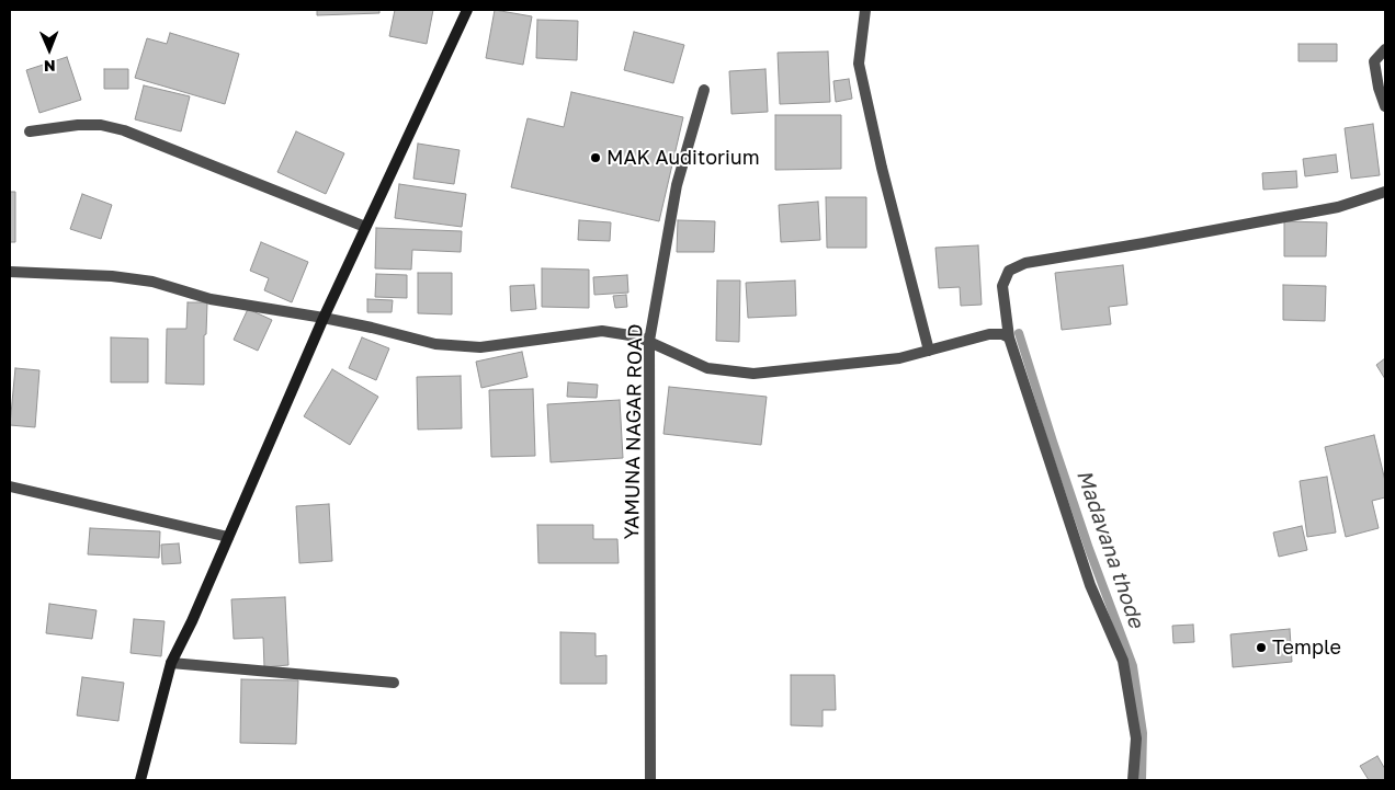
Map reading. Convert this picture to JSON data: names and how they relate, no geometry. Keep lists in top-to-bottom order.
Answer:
{
  "streets": {
    "street": ["YAMUNA NAGAR ROAD"]
  },
  "water": ["Madavana thode"],
  "places": ["MAK Auditorium", "Temple"],
  "north": "bottom"
}
